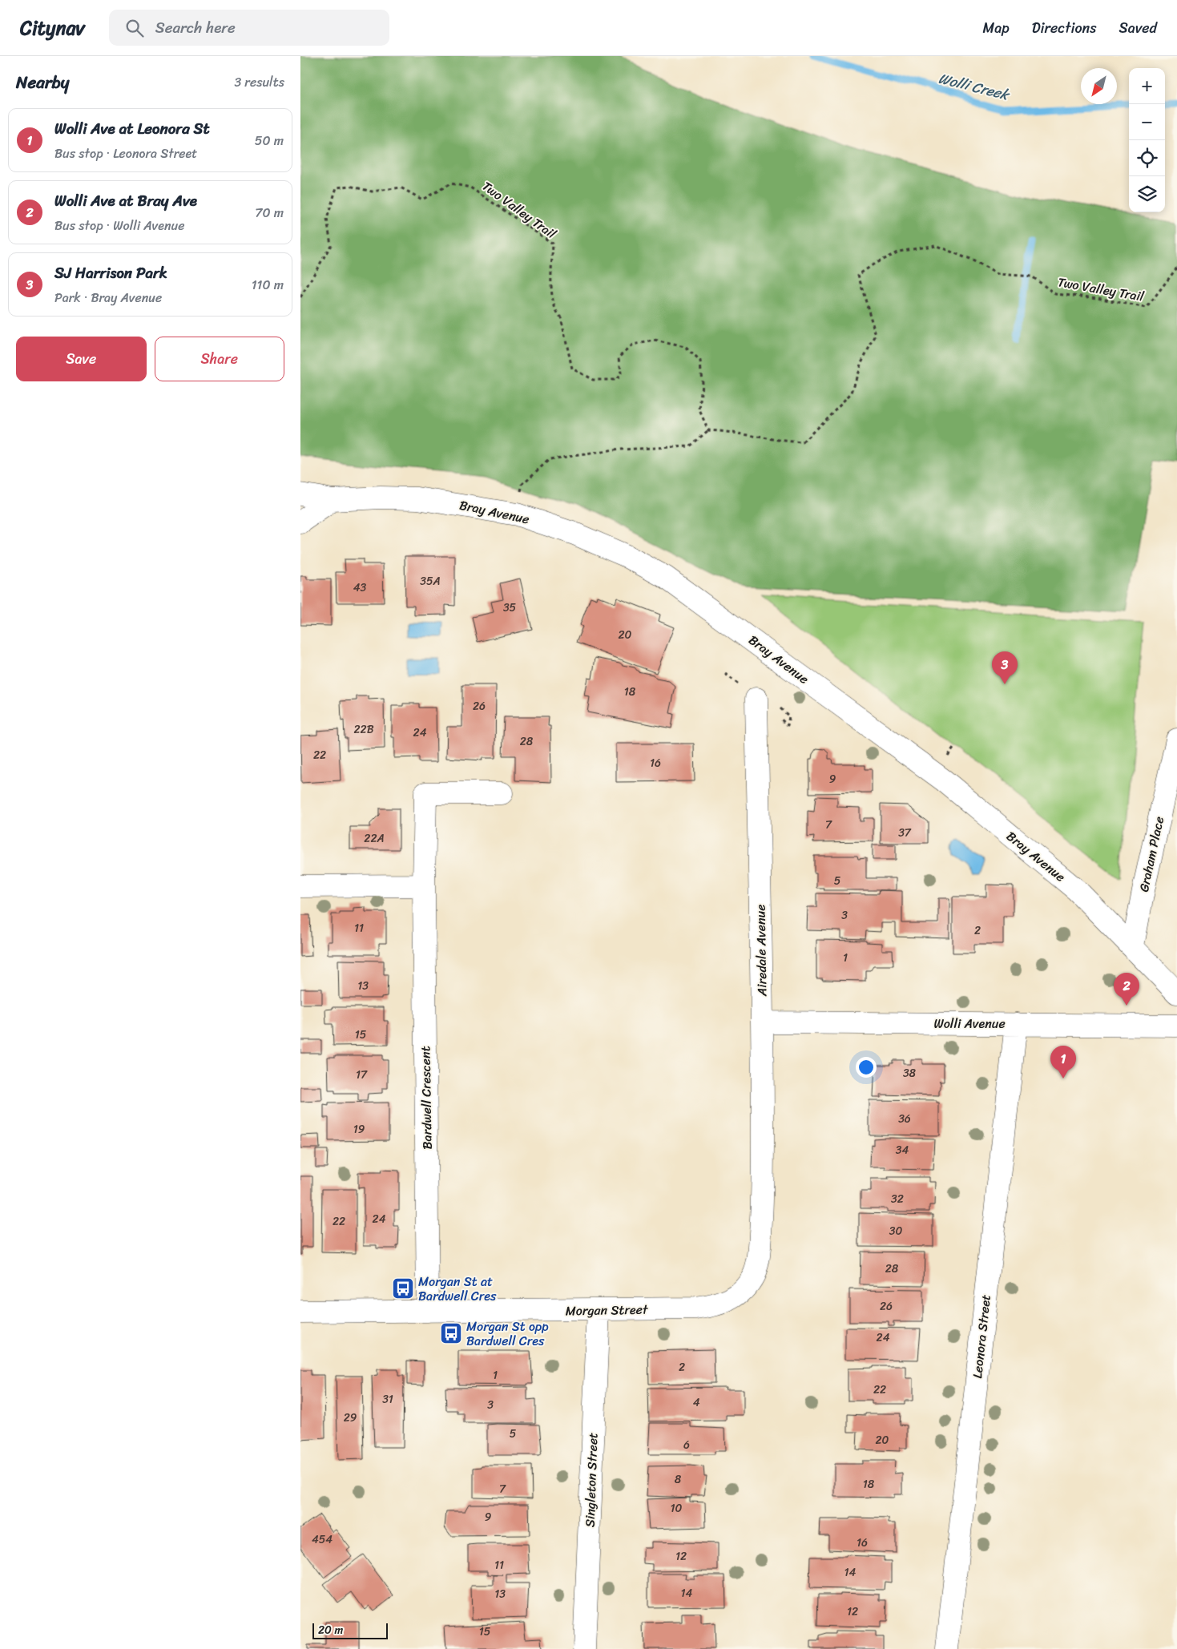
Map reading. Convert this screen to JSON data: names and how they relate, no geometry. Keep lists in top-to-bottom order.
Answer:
{
  "streets": {
    "street": [
      "Bray Avenue",
      "Graham Place",
      "Airedale Avenue",
      "Wolli Avenue",
      "Bardwell Crescent",
      "Morgan Street",
      "Leonora Street",
      "Singleton Street"
    ],
    "path": ["Two Valley Trail"]
  },
  "crossings": [
    ["Bray Avenue", "Graham Place"],
    ["Airedale Avenue", "Wolli Avenue"],
    ["Airedale Avenue", "Morgan Street"],
    ["Wolli Avenue", "Leonora Street"],
    ["Bardwell Crescent", "Morgan Street"],
    ["Morgan Street", "Singleton Street"]
  ],
  "water": ["Wolli Creek"],
  "places": {
    "bus stop": ["Morgan St at Bardwell Cres", "Morgan St opp Bardwell Cres"]
  },
  "house_numbers": [
    "35A",
    "43",
    "35",
    "20",
    "18",
    "26",
    "22B",
    "24",
    "28",
    "22",
    "16",
    "9",
    "7",
    "37",
    "22A",
    "5",
    "3",
    "11",
    "2",
    "1",
    "13",
    "15",
    "38",
    "17",
    "36",
    "19",
    "34",
    "32",
    "24",
    "22",
    "30",
    "28",
    "26",
    "24",
    "2",
    "1",
    "22",
    "31",
    "4",
    "3",
    "29",
    "5",
    "20",
    "6",
    "8",
    "18",
    "7",
    "10",
    "9",
    "454",
    "16",
    "12",
    "11",
    "14",
    "14",
    "13",
    "12",
    "15"
  ],
  "scale_bar": "20 m",
  "north": "bottom left",
  "page": {
    "header": "Citynav",
    "search": "Search here",
    "nav": ["Map", "Directions", "Saved"],
    "heading": ["Nearby", "3 results"],
    "map_buttons": ["+", "−"],
    "list": [
      {
        "mark": "1",
        "name": "Wolli Ave at Leonora St",
        "note": "Bus stop · Leonora Street",
        "value": "50 m"
      },
      {
        "mark": "2",
        "name": "Wolli Ave at Bray Ave",
        "note": "Bus stop · Wolli Avenue",
        "value": "70 m"
      },
      {
        "mark": "3",
        "name": "SJ Harrison Park",
        "note": "Park · Bray Avenue",
        "value": "110 m"
      }
    ],
    "buttons": ["Save", "Share"],
    "pins": ["3", "2", "1"],
    "scale": "20 m"
  }
}
